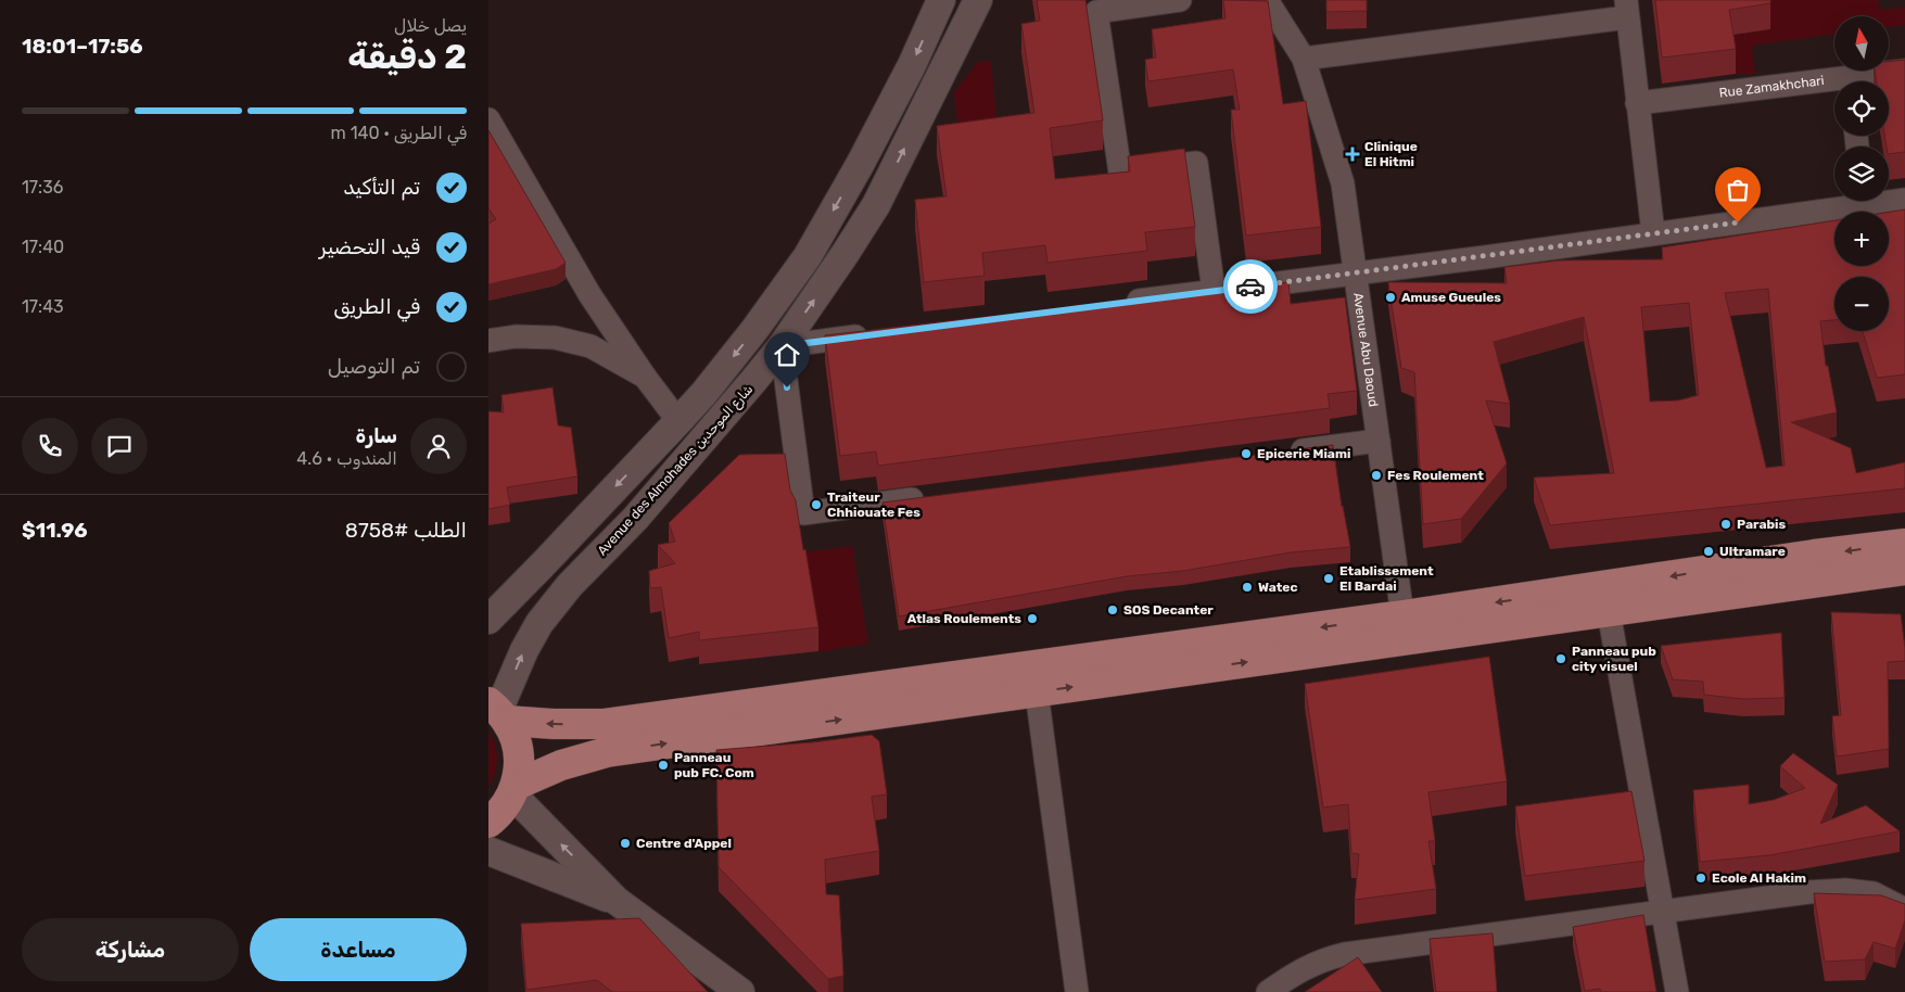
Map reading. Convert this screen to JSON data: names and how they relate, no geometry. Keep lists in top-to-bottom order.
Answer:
{
  "streets": {
    "street": ["Rue Zamakhchari", "Avenue Abu Daoud", "Avenue des Almohades شارع الموحدين"]
  },
  "places": {
    "health": ["Clinique El Hitmi"],
    "other": [
      "Amuse Gueules",
      "Epicerie Miami",
      "Fes Roulement",
      "Traiteur Chhiouate Fes",
      "Parabis",
      "Ultramare",
      "Etablissement El Bardai",
      "Watec",
      "SOS Decanter",
      "Atlas Roulements",
      "Panneau pub city visuel",
      "Panneau pub FC. Com",
      "Centre d'Appel",
      "Ecole Al Hakim"
    ]
  },
  "north": "top",
  "page": {
    "heading": ["2 دقيقة", "يصل خلال", "17:56–18:01"],
    "panel": [
      "سارة",
      "المندوب · 4.6",
      "الطلب #8758",
      "$11.96"
    ],
    "map_buttons": ["+", "−"],
    "bar": "في الطريق · 140 m",
    "list": [
      ["تم التأكيد", "17:36"],
      ["قيد التحضير", "17:40"],
      ["في الطريق", "17:43"],
      "تم التوصيل"
    ],
    "buttons": ["مساعدة", "مشاركة"]
  }
}
